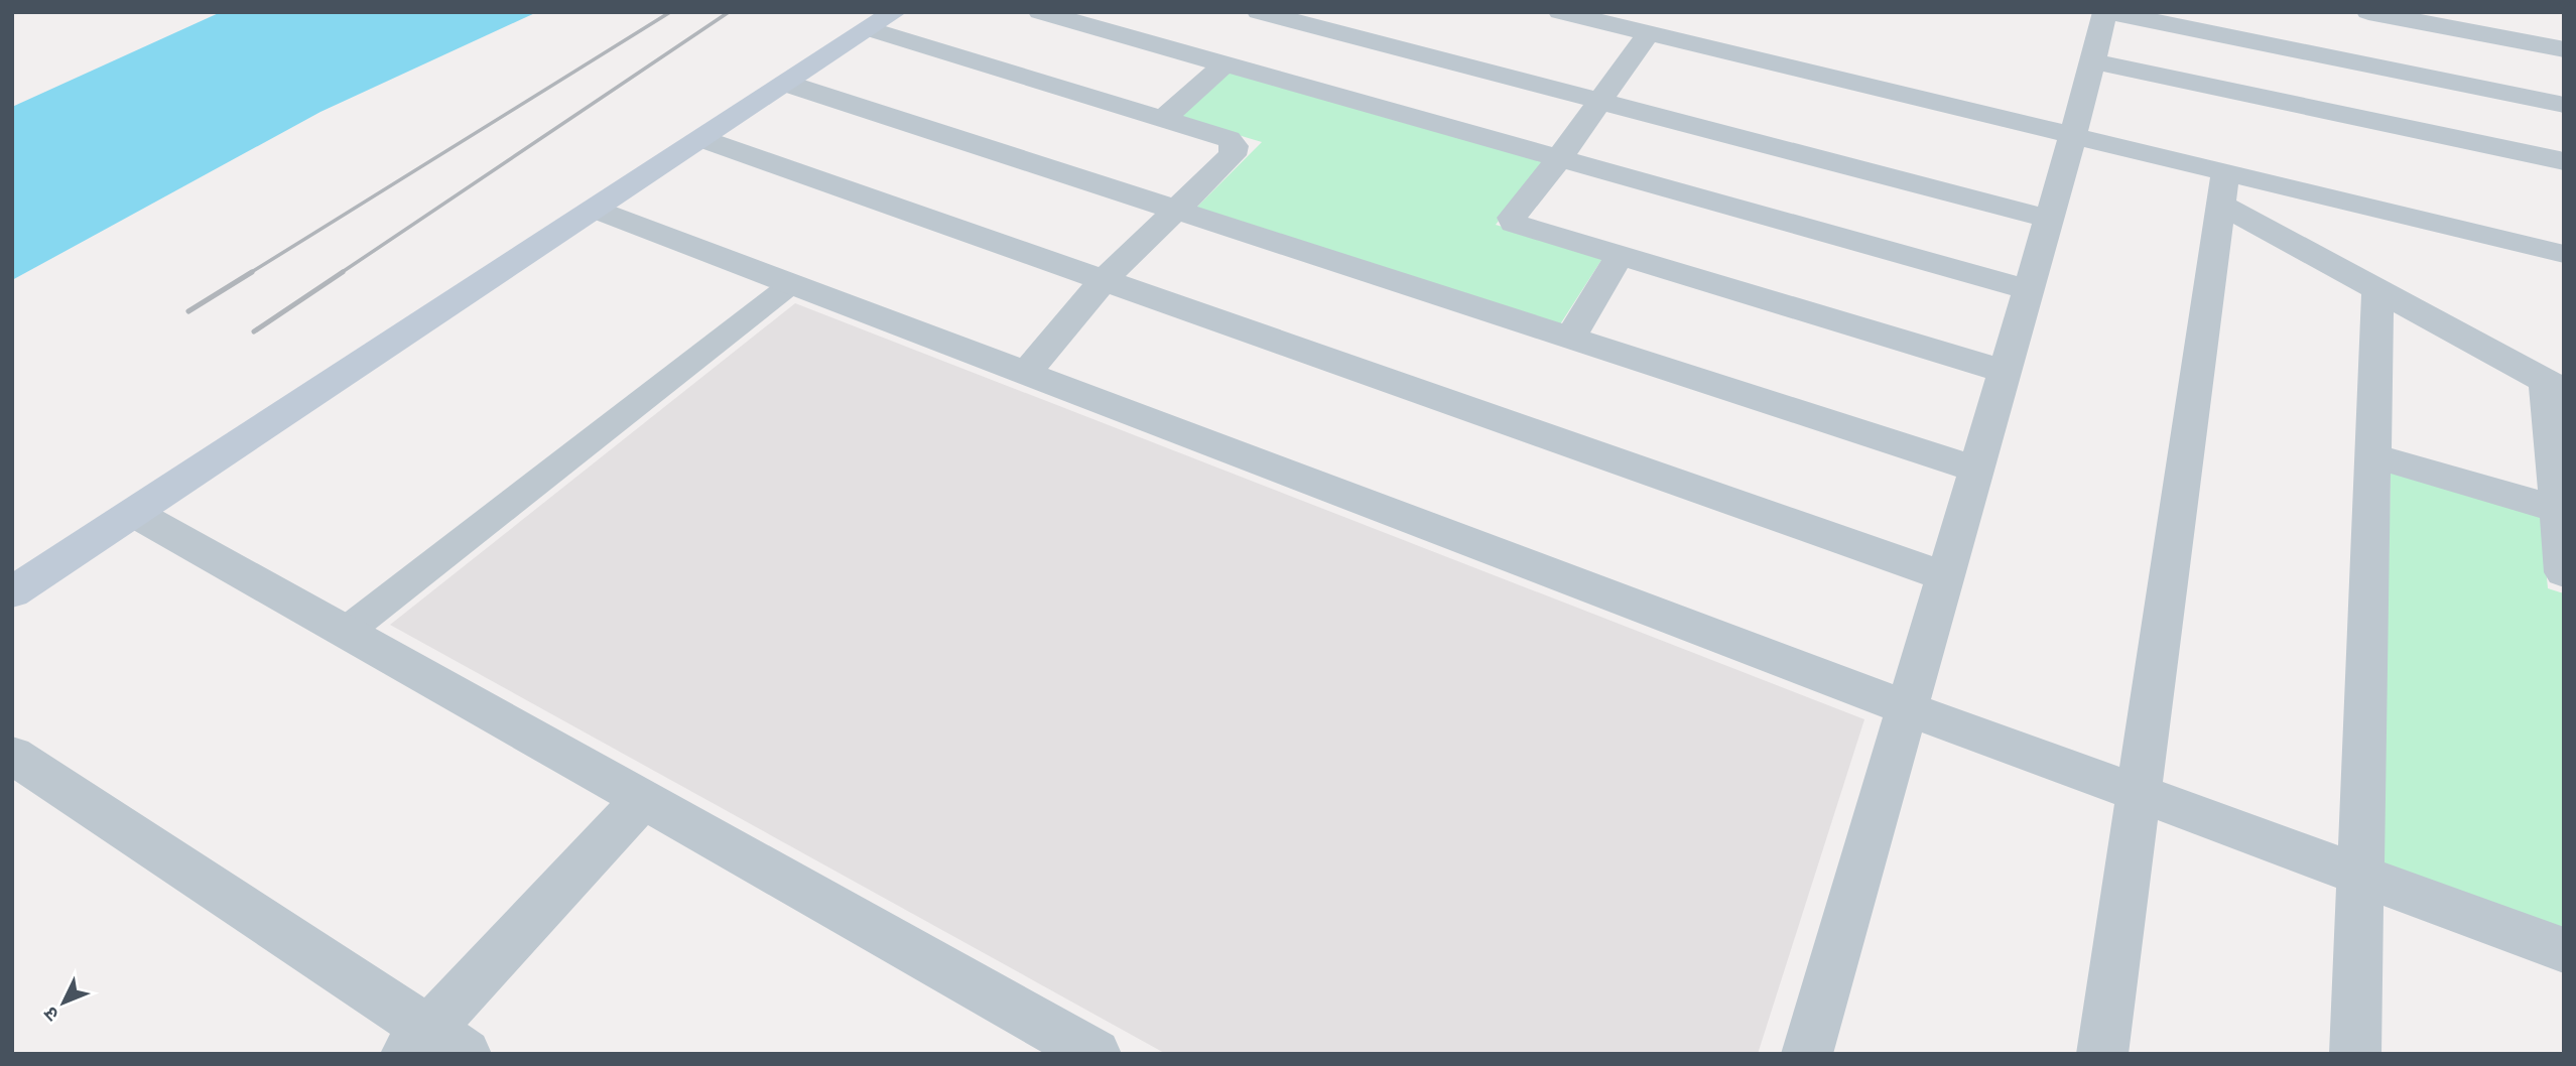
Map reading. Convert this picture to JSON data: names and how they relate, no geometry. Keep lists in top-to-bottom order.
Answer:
{
  "north": "bottom left"
}
